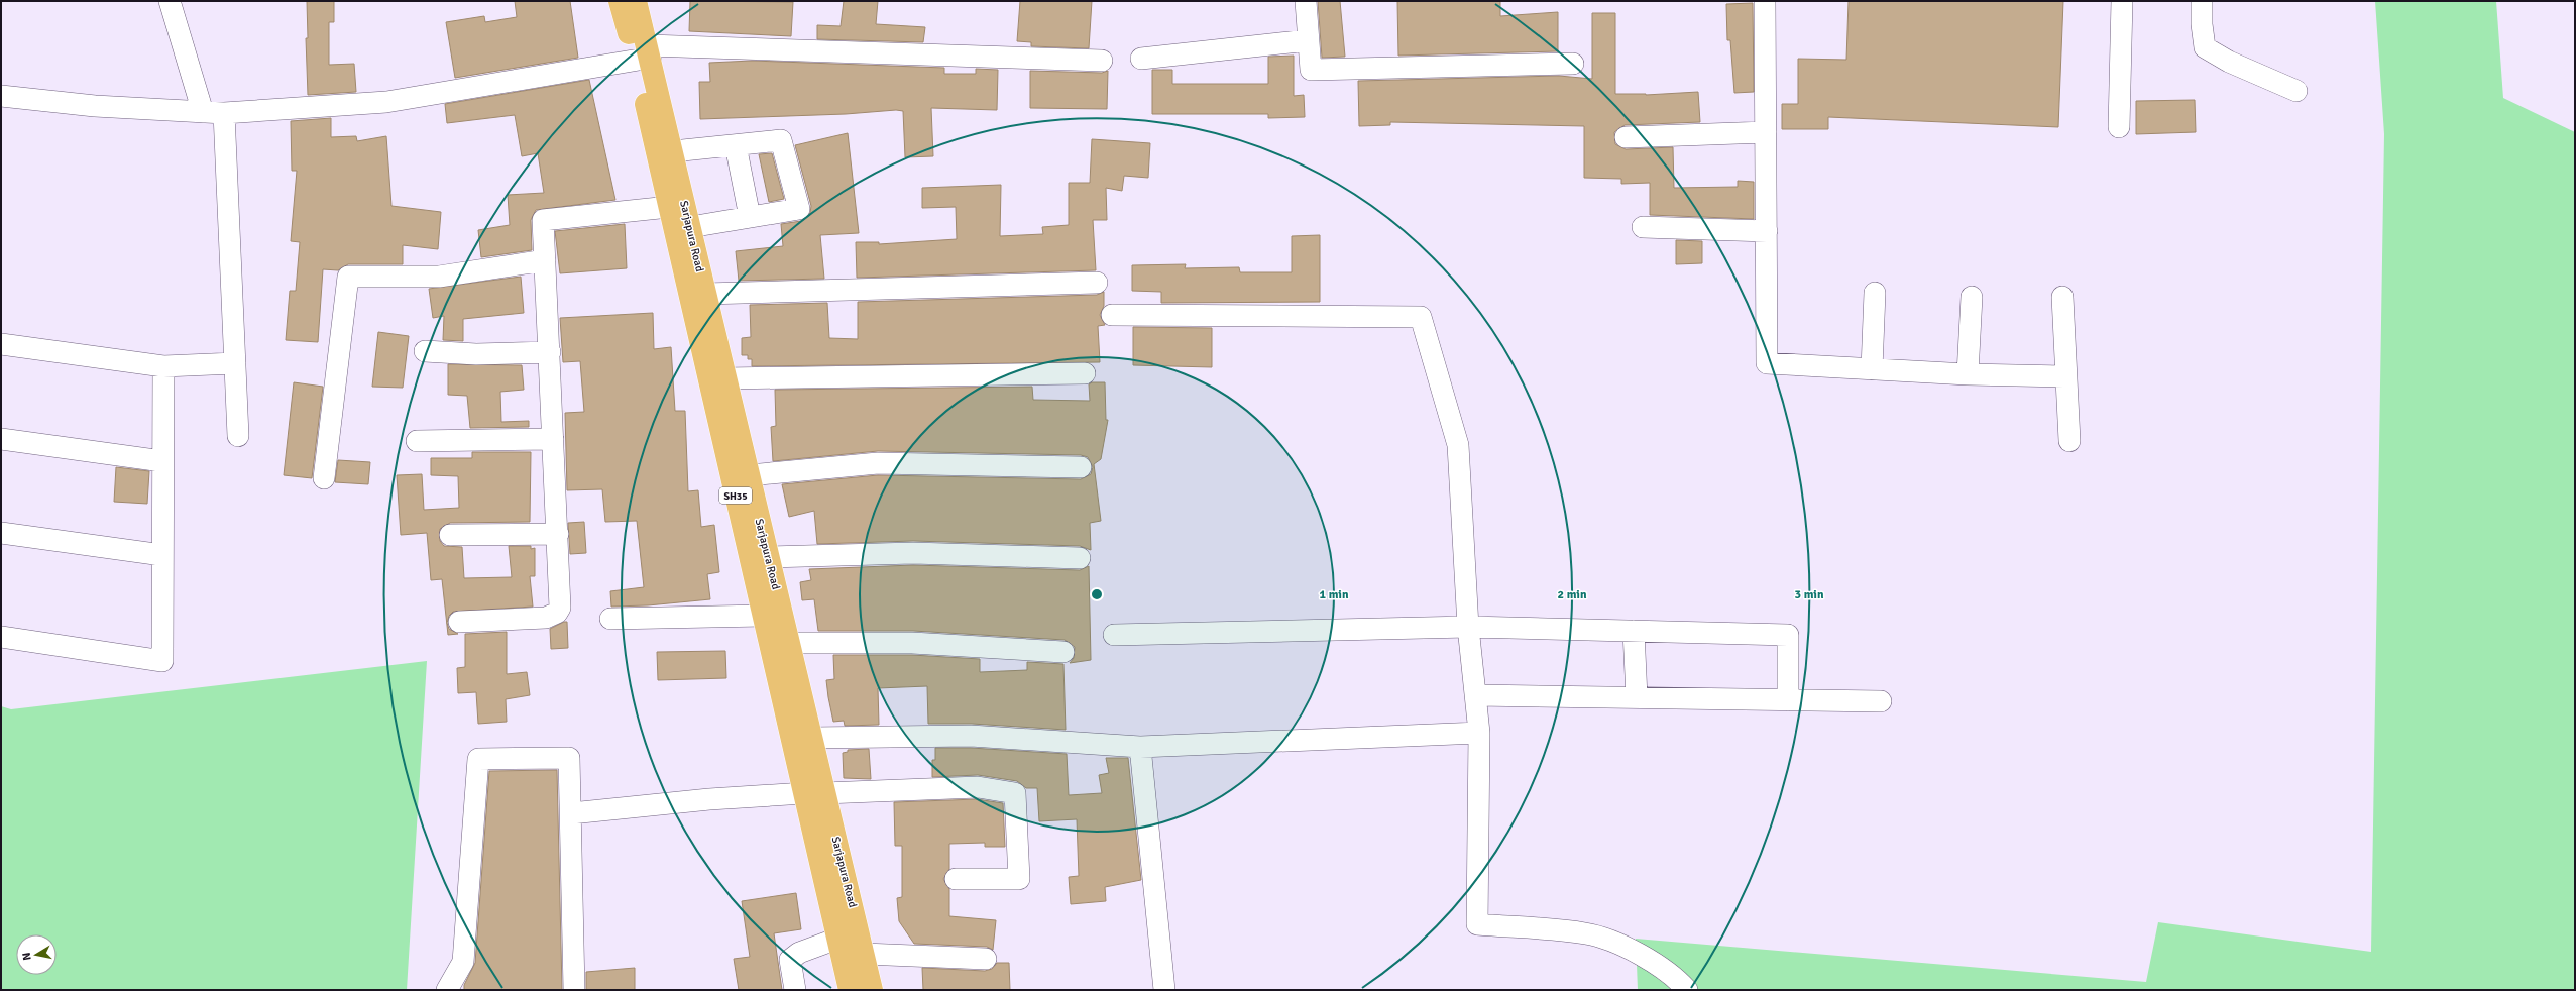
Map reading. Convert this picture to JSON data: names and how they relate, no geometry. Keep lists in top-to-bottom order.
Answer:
{
  "streets": {
    "main road": ["Sarjapura Road", "SH35"]
  },
  "north": "left",
  "rings": ["1 min", "2 min", "3 min"]
}
